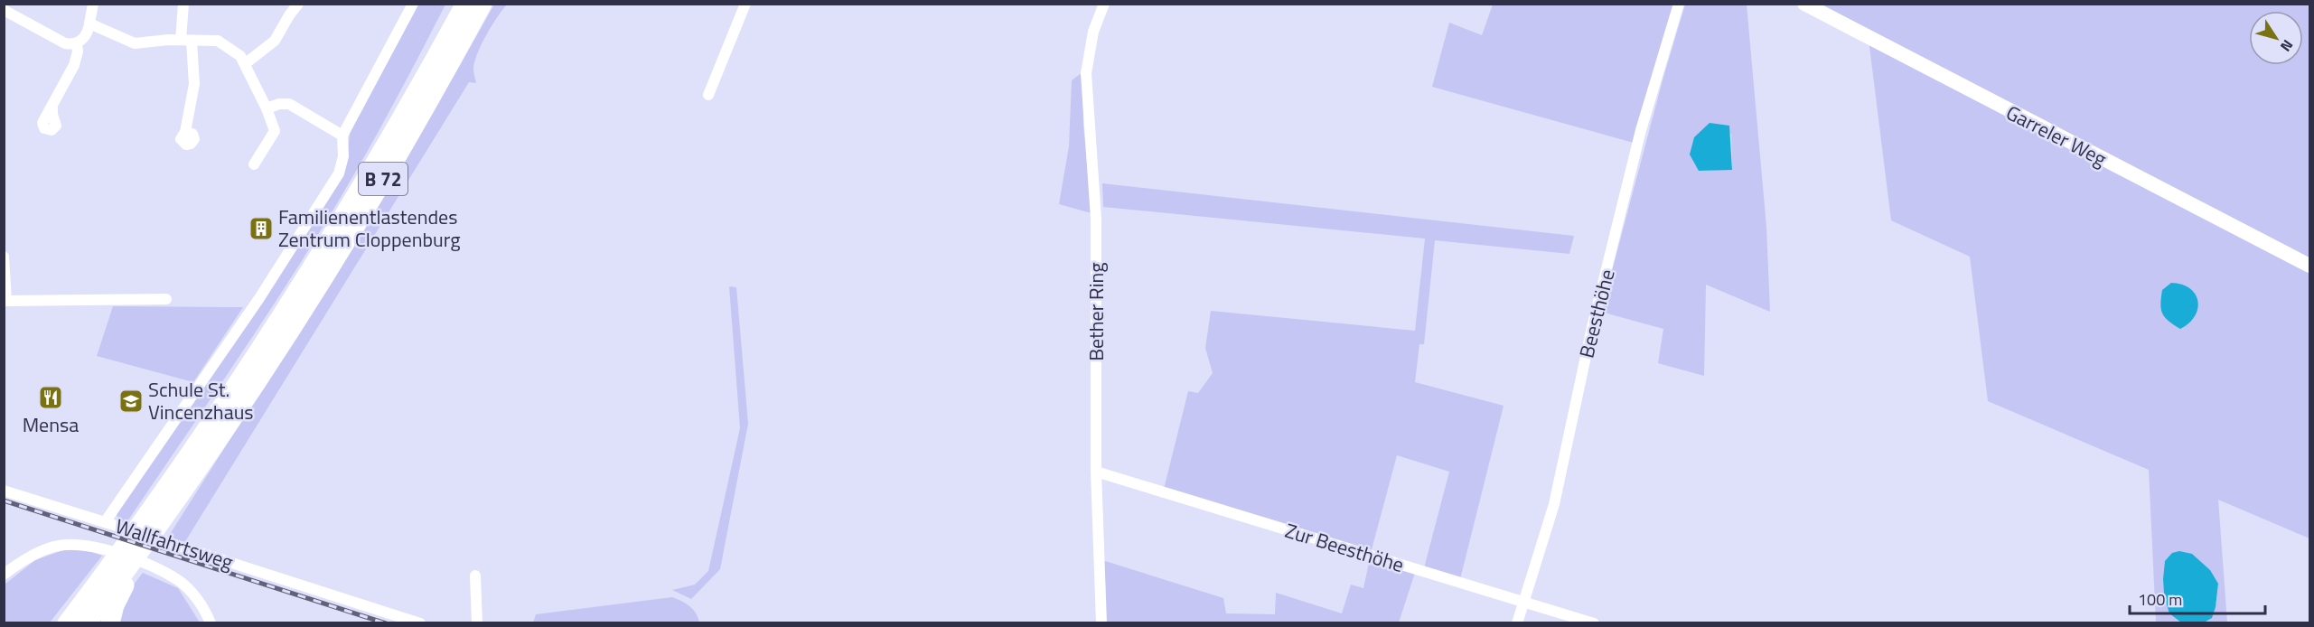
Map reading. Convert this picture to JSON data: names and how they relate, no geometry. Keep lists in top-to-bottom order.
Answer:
{
  "streets": {
    "highway": ["B 72"],
    "street": [
      "Garreler Weg",
      "Bether Ring",
      "Beesthöhe",
      "Wallfahrtsweg",
      "Zur Beesthöhe"
    ]
  },
  "crossings": [
    ["Bether Ring", "Zur Beesthöhe"],
    ["Beesthöhe", "Zur Beesthöhe"]
  ],
  "places": {
    "building": ["Familienentlastendes Zentrum Cloppenburg"],
    "restaurant": ["Mensa"],
    "school or university": ["Schule St. Vincenzhaus"]
  },
  "scale_bar": "100 m",
  "north": "bottom right"
}
